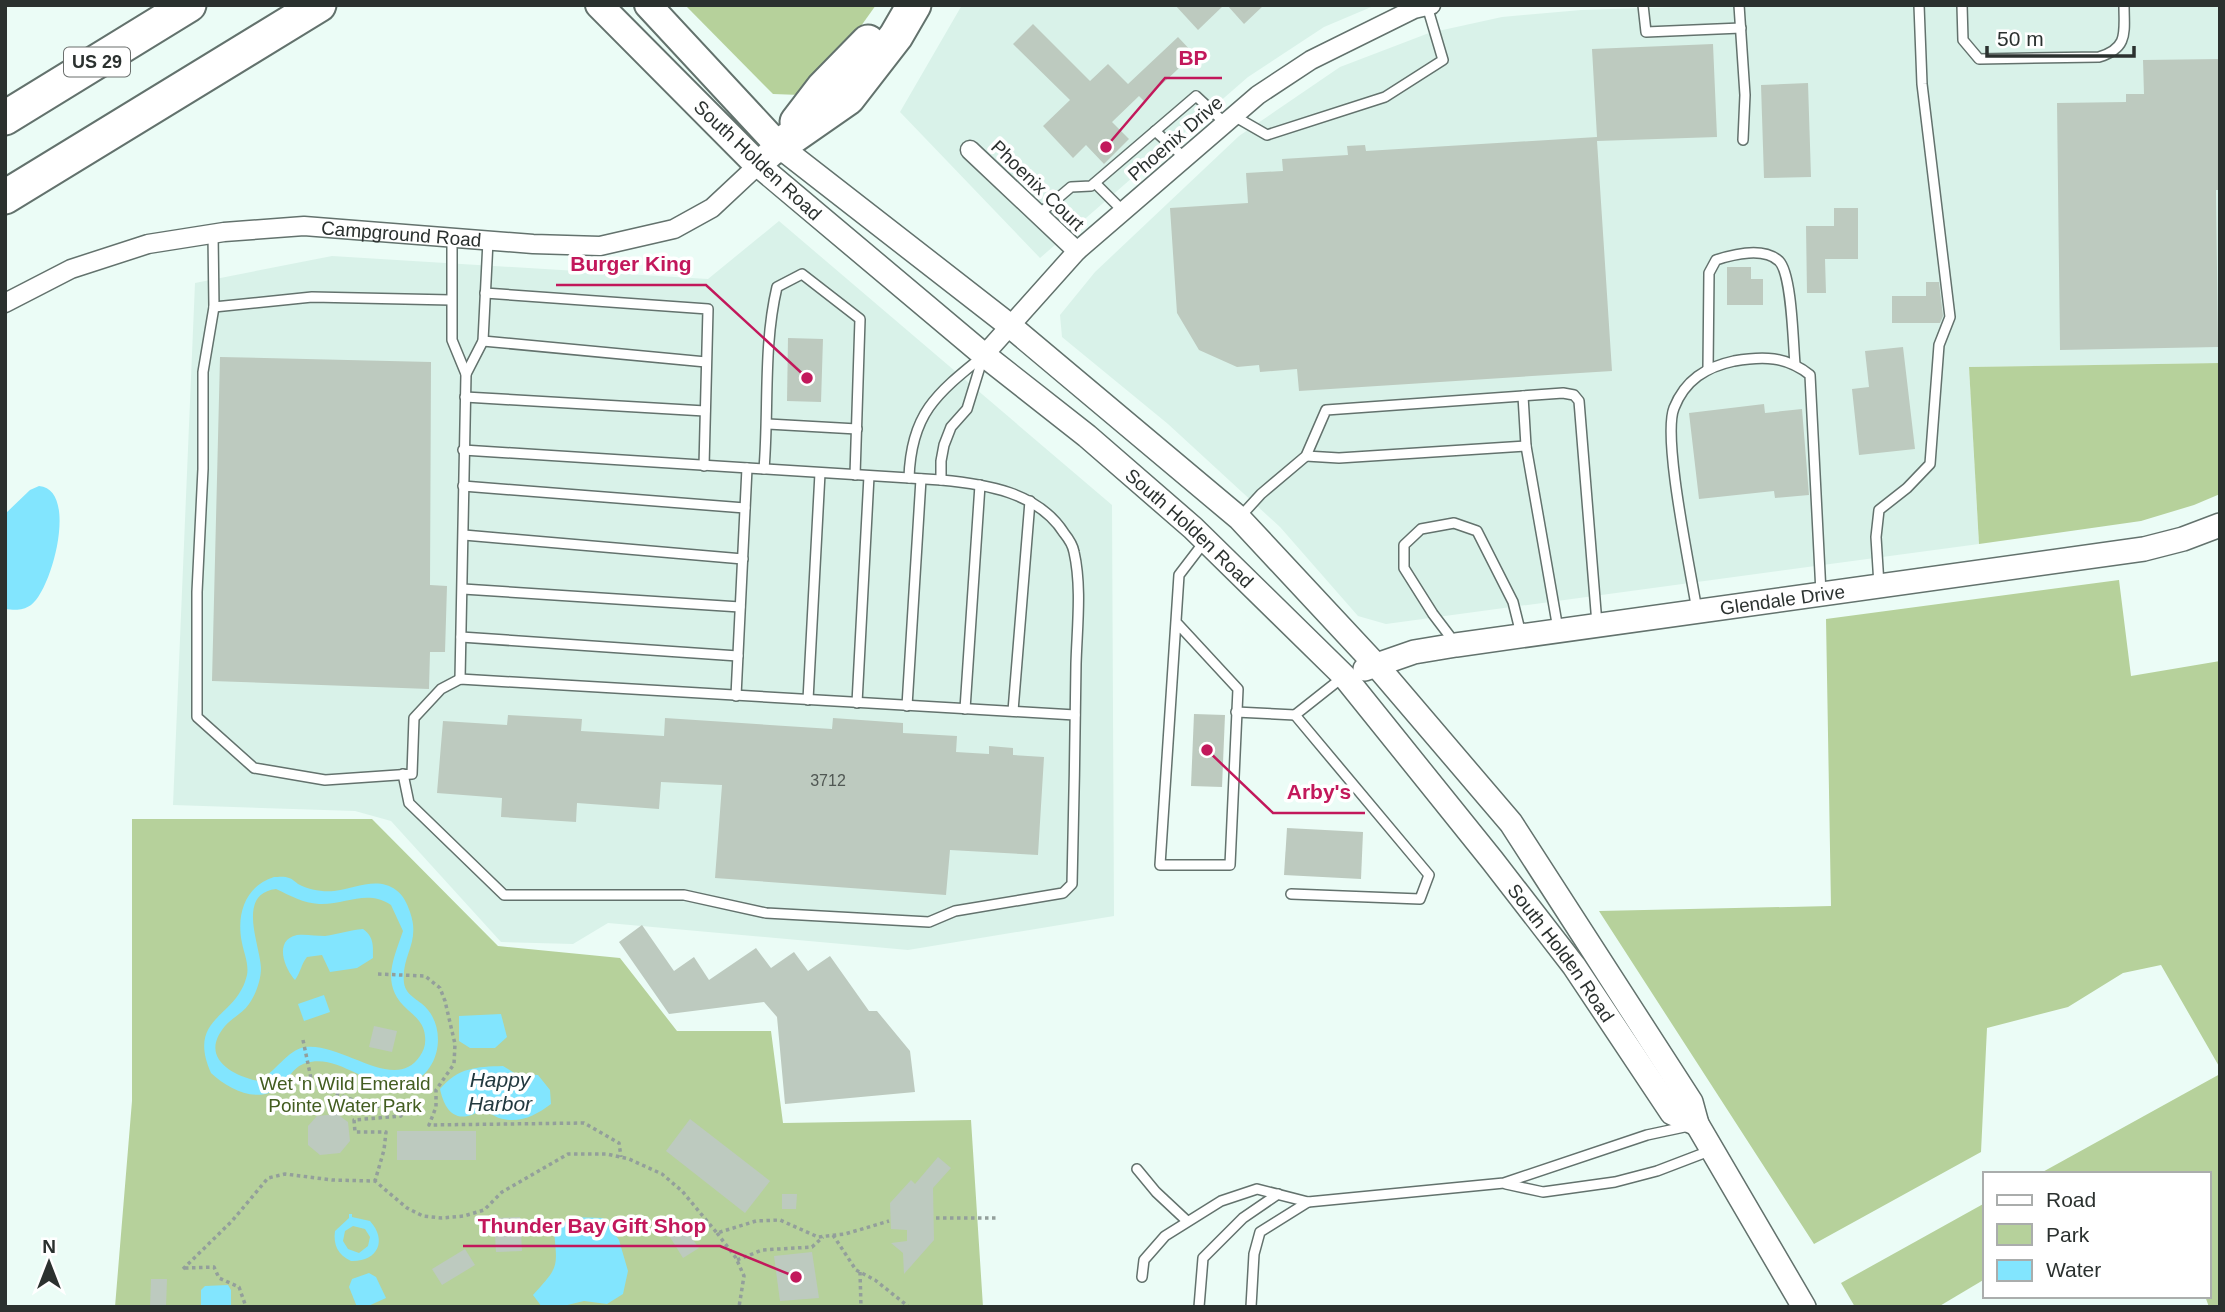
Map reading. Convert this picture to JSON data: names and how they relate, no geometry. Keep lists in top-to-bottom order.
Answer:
{
  "streets": {
    "highway": ["US 29"],
    "main road": ["South Holden Road"],
    "street": [
      "Phoenix Drive",
      "Phoenix Court",
      "Campground Road",
      "Glendale Drive"
    ]
  },
  "crossings": [
    ["Phoenix Drive", "South Holden Road"],
    ["Phoenix Drive", "Phoenix Court"],
    ["South Holden Road", "Campground Road"],
    ["South Holden Road", "Glendale Drive"]
  ],
  "water": ["Happy Harbor"],
  "parks": ["Wet 'n Wild Emerald Pointe Water Park"],
  "places": [
    "BP",
    "Burger King",
    "Arby's",
    "Thunder Bay Gift Shop"
  ],
  "house_numbers": ["3712"],
  "legend": ["Road", "Park", "Water"],
  "scale_bar": "50 m",
  "north": "top"
}
